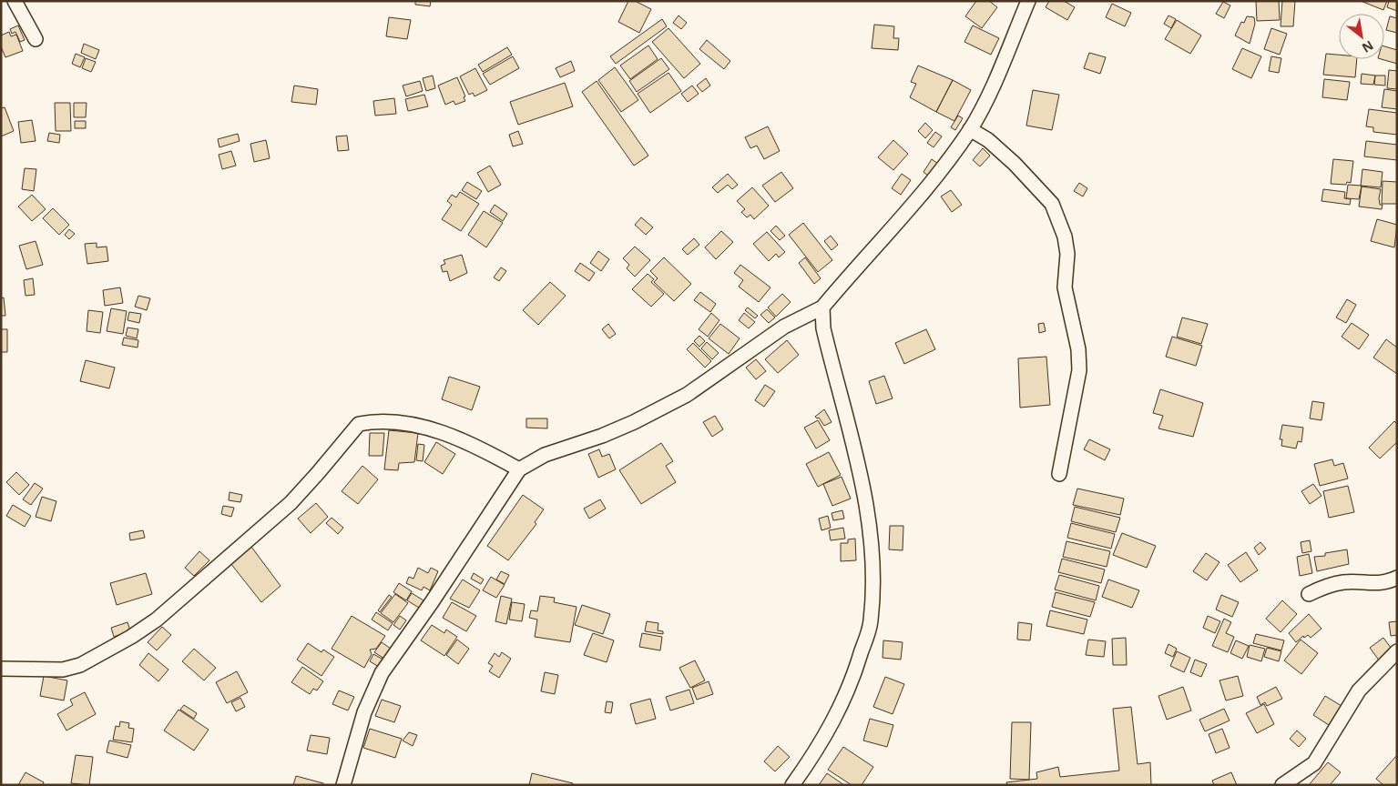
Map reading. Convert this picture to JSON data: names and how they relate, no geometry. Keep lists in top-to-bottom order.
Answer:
{
  "north": "bottom right"
}
